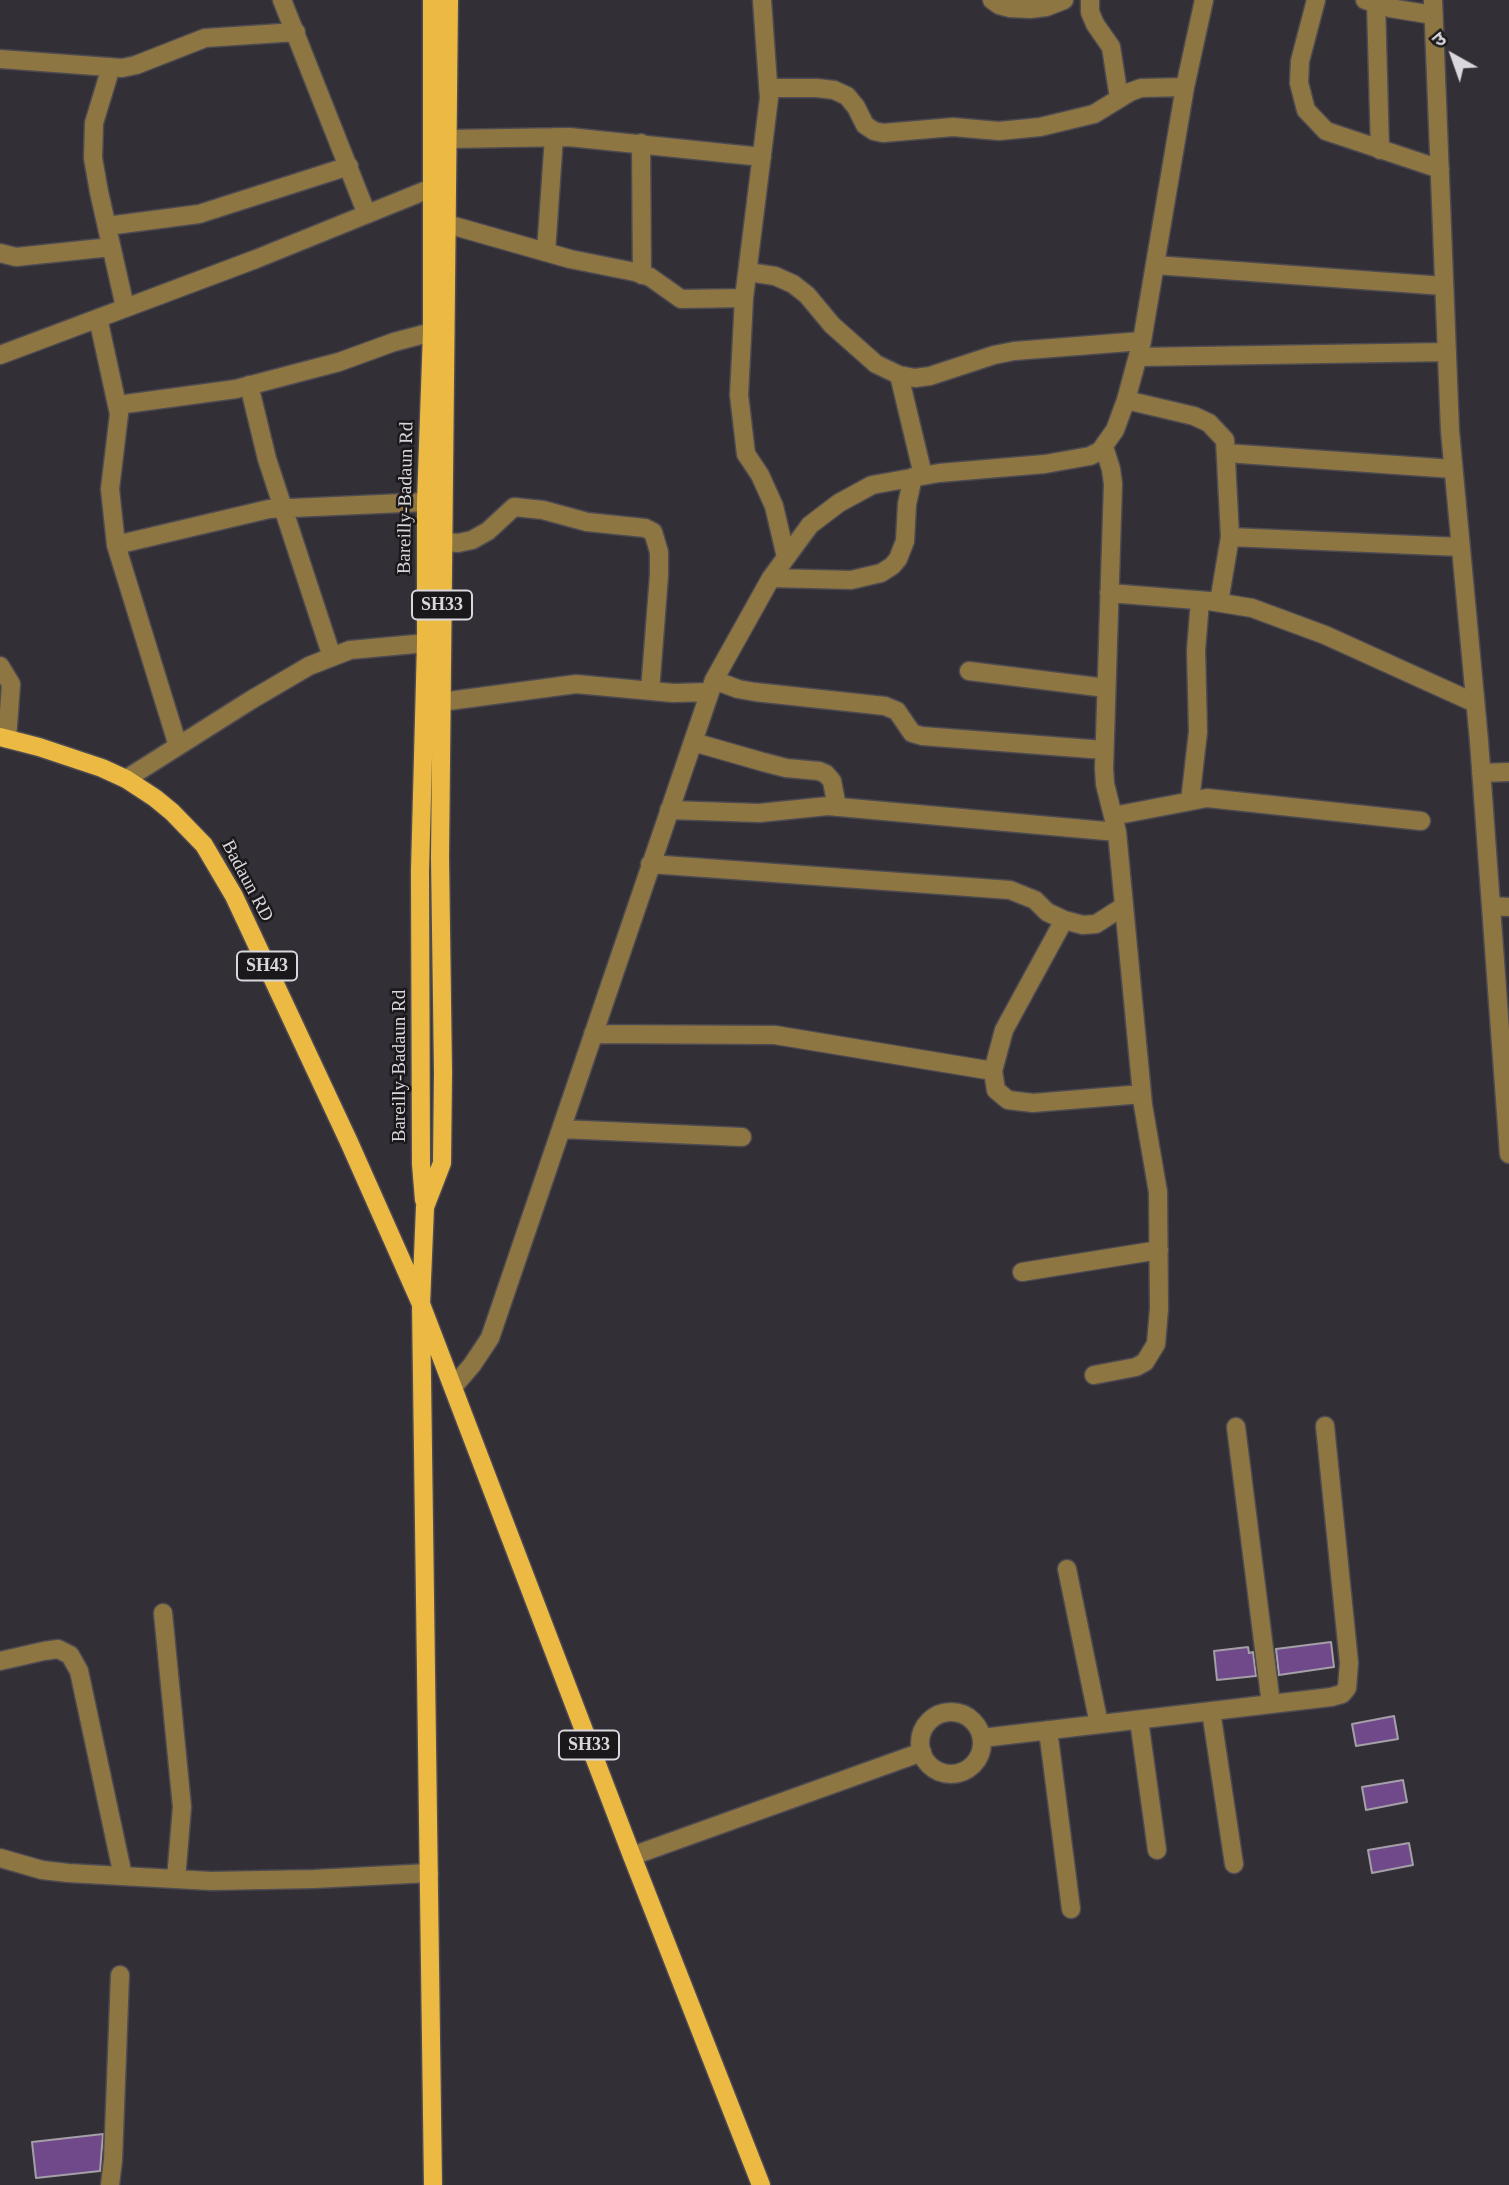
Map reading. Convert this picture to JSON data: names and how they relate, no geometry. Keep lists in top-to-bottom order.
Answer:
{
  "streets": {
    "main road": [
      "Bareilly-Badaun Rd",
      "SH33",
      "Badaun RD",
      "SH43"
    ]
  },
  "crossings": [
    ["Bareilly-Badaun Rd", "SH33"],
    ["SH33", "Badaun RD"]
  ],
  "north": "top left"
}
